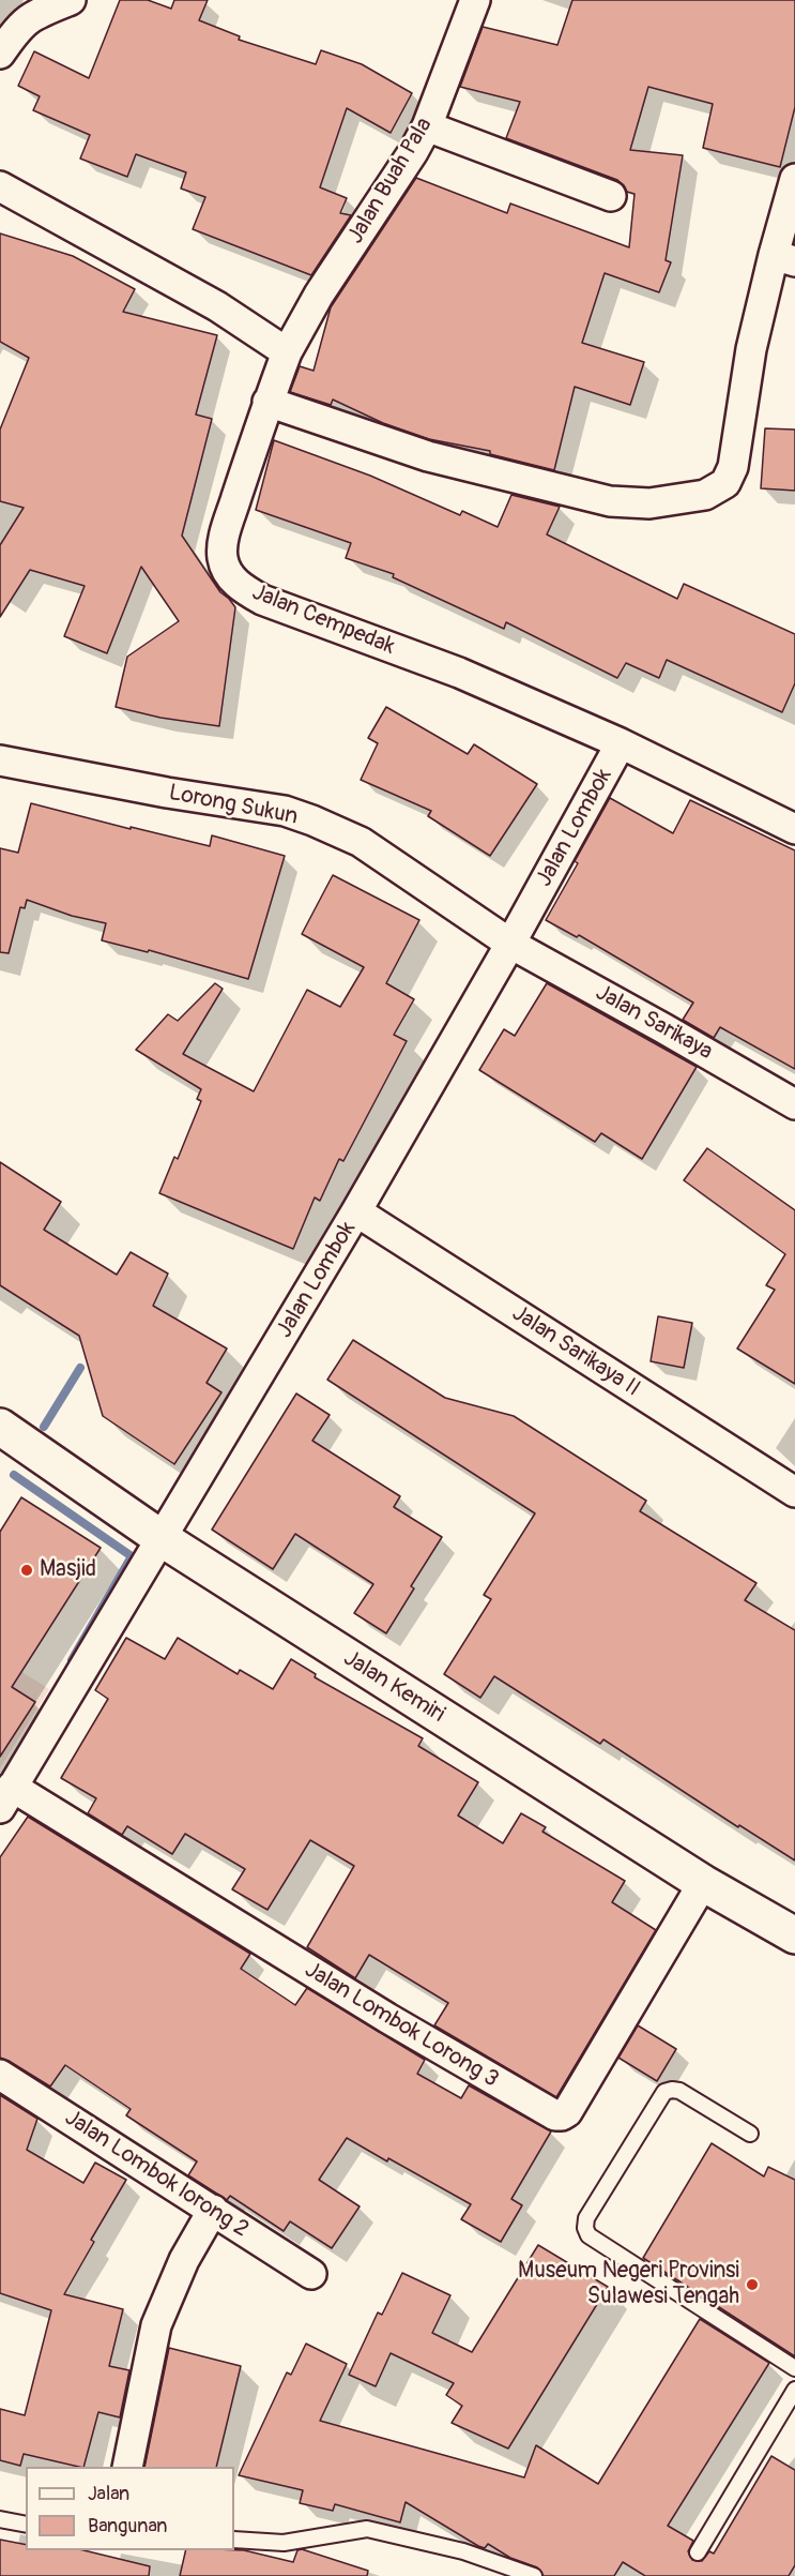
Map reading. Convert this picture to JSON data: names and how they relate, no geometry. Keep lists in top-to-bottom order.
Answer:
{
  "streets": {
    "street": [
      "Jalan Buah Pala",
      "Jalan Cempedak",
      "Lorong Sukun",
      "Jalan Lombok",
      "Jalan Sarikaya",
      "Jalan Sarikaya II",
      "Jalan Kemiri",
      "Jalan Lombok Lorong 3",
      "Jalan Lombok lorong 2"
    ]
  },
  "crossings": [
    ["Jalan Buah Pala", "Jalan Cempedak"],
    ["Jalan Cempedak", "Jalan Lombok"],
    ["Lorong Sukun", "Jalan Lombok"],
    ["Lorong Sukun", "Jalan Sarikaya"],
    ["Jalan Lombok", "Jalan Sarikaya"],
    ["Jalan Lombok", "Jalan Sarikaya II"],
    ["Jalan Lombok", "Jalan Kemiri"],
    ["Jalan Lombok", "Jalan Lombok Lorong 3"],
    ["Jalan Kemiri", "Jalan Lombok Lorong 3"]
  ],
  "places": ["Masjid", "Museum Negeri Provinsi Sulawesi Tengah"],
  "legend": ["Jalan", "Bangunan"]
}
